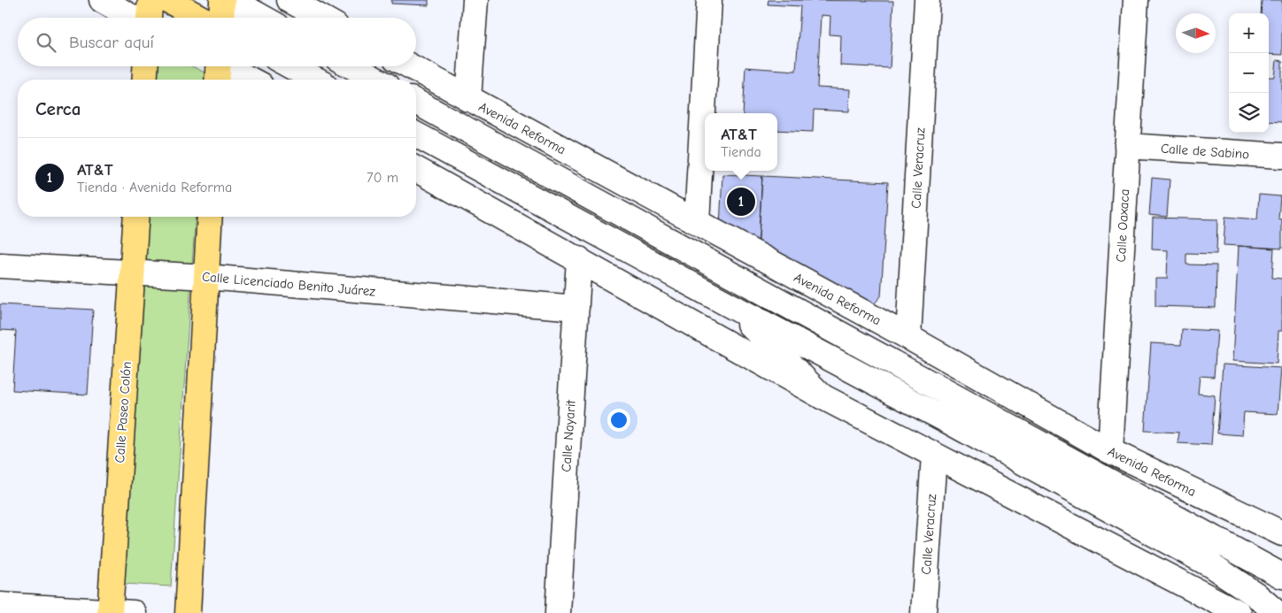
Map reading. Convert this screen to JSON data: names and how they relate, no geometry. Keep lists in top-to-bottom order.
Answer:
{
  "streets": {
    "main road": ["Calle Paseo Colón"],
    "street": [
      "Avenida Reforma",
      "Calle de Sabino",
      "Calle Veracruz",
      "Calle Oaxaca",
      "Calle Licenciado Benito Juárez",
      "Calle Nayarit"
    ]
  },
  "crossings": [
    ["Avenida Reforma", "Calle Veracruz"],
    ["Avenida Reforma", "Calle Oaxaca"],
    ["Calle de Sabino", "Calle Oaxaca"],
    ["Calle Licenciado Benito Juárez", "Calle Paseo Colón"],
    ["Calle Licenciado Benito Juárez", "Calle Nayarit"]
  ],
  "north": "right",
  "page": {
    "map_buttons": ["+", "−"],
    "search": "Buscar aquí",
    "heading": "Cerca",
    "popup": ["AT&T", "Tienda"],
    "list": [
      {
        "mark": "1",
        "name": "AT&T",
        "note": "Tienda · Avenida Reforma",
        "value": "70 m"
      }
    ],
    "pins": "1"
  }
}
